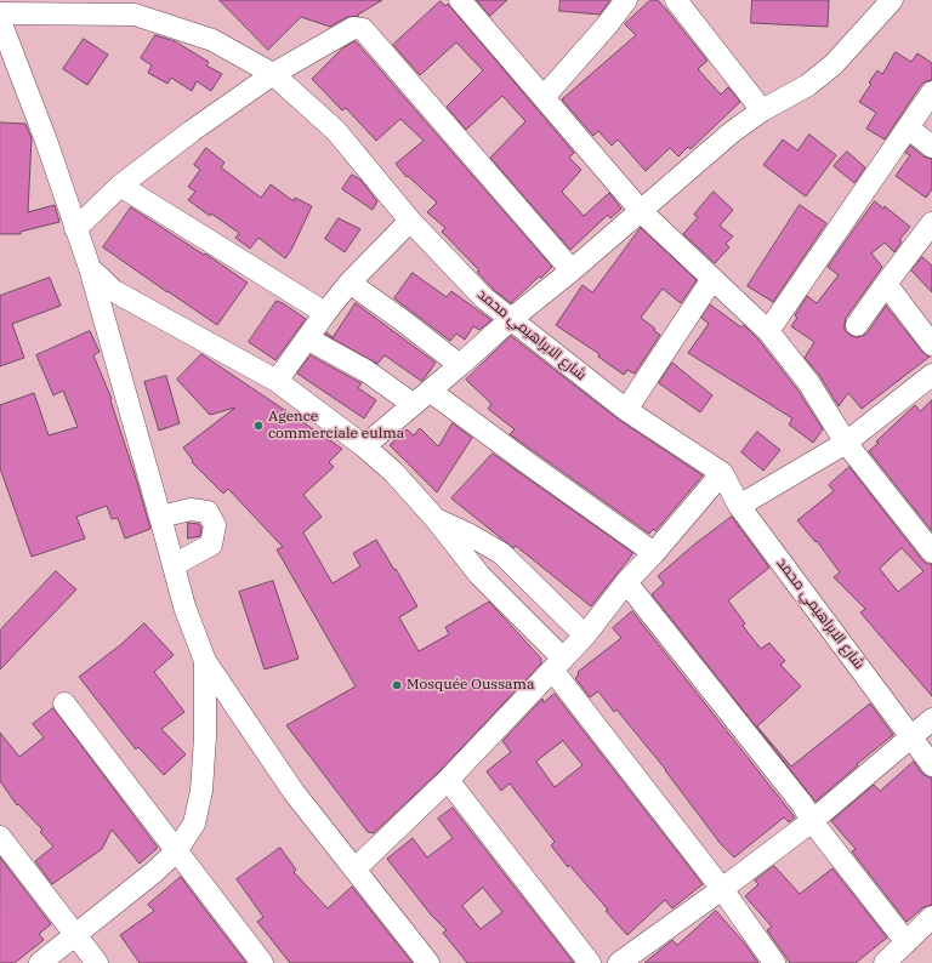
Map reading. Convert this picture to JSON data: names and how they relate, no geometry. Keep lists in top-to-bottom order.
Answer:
{
  "streets": {
    "street": ["شارع الابراهيمي محمد"]
  },
  "places": ["Agence commerciale eulma", "Mosquée Oussama"]
}
